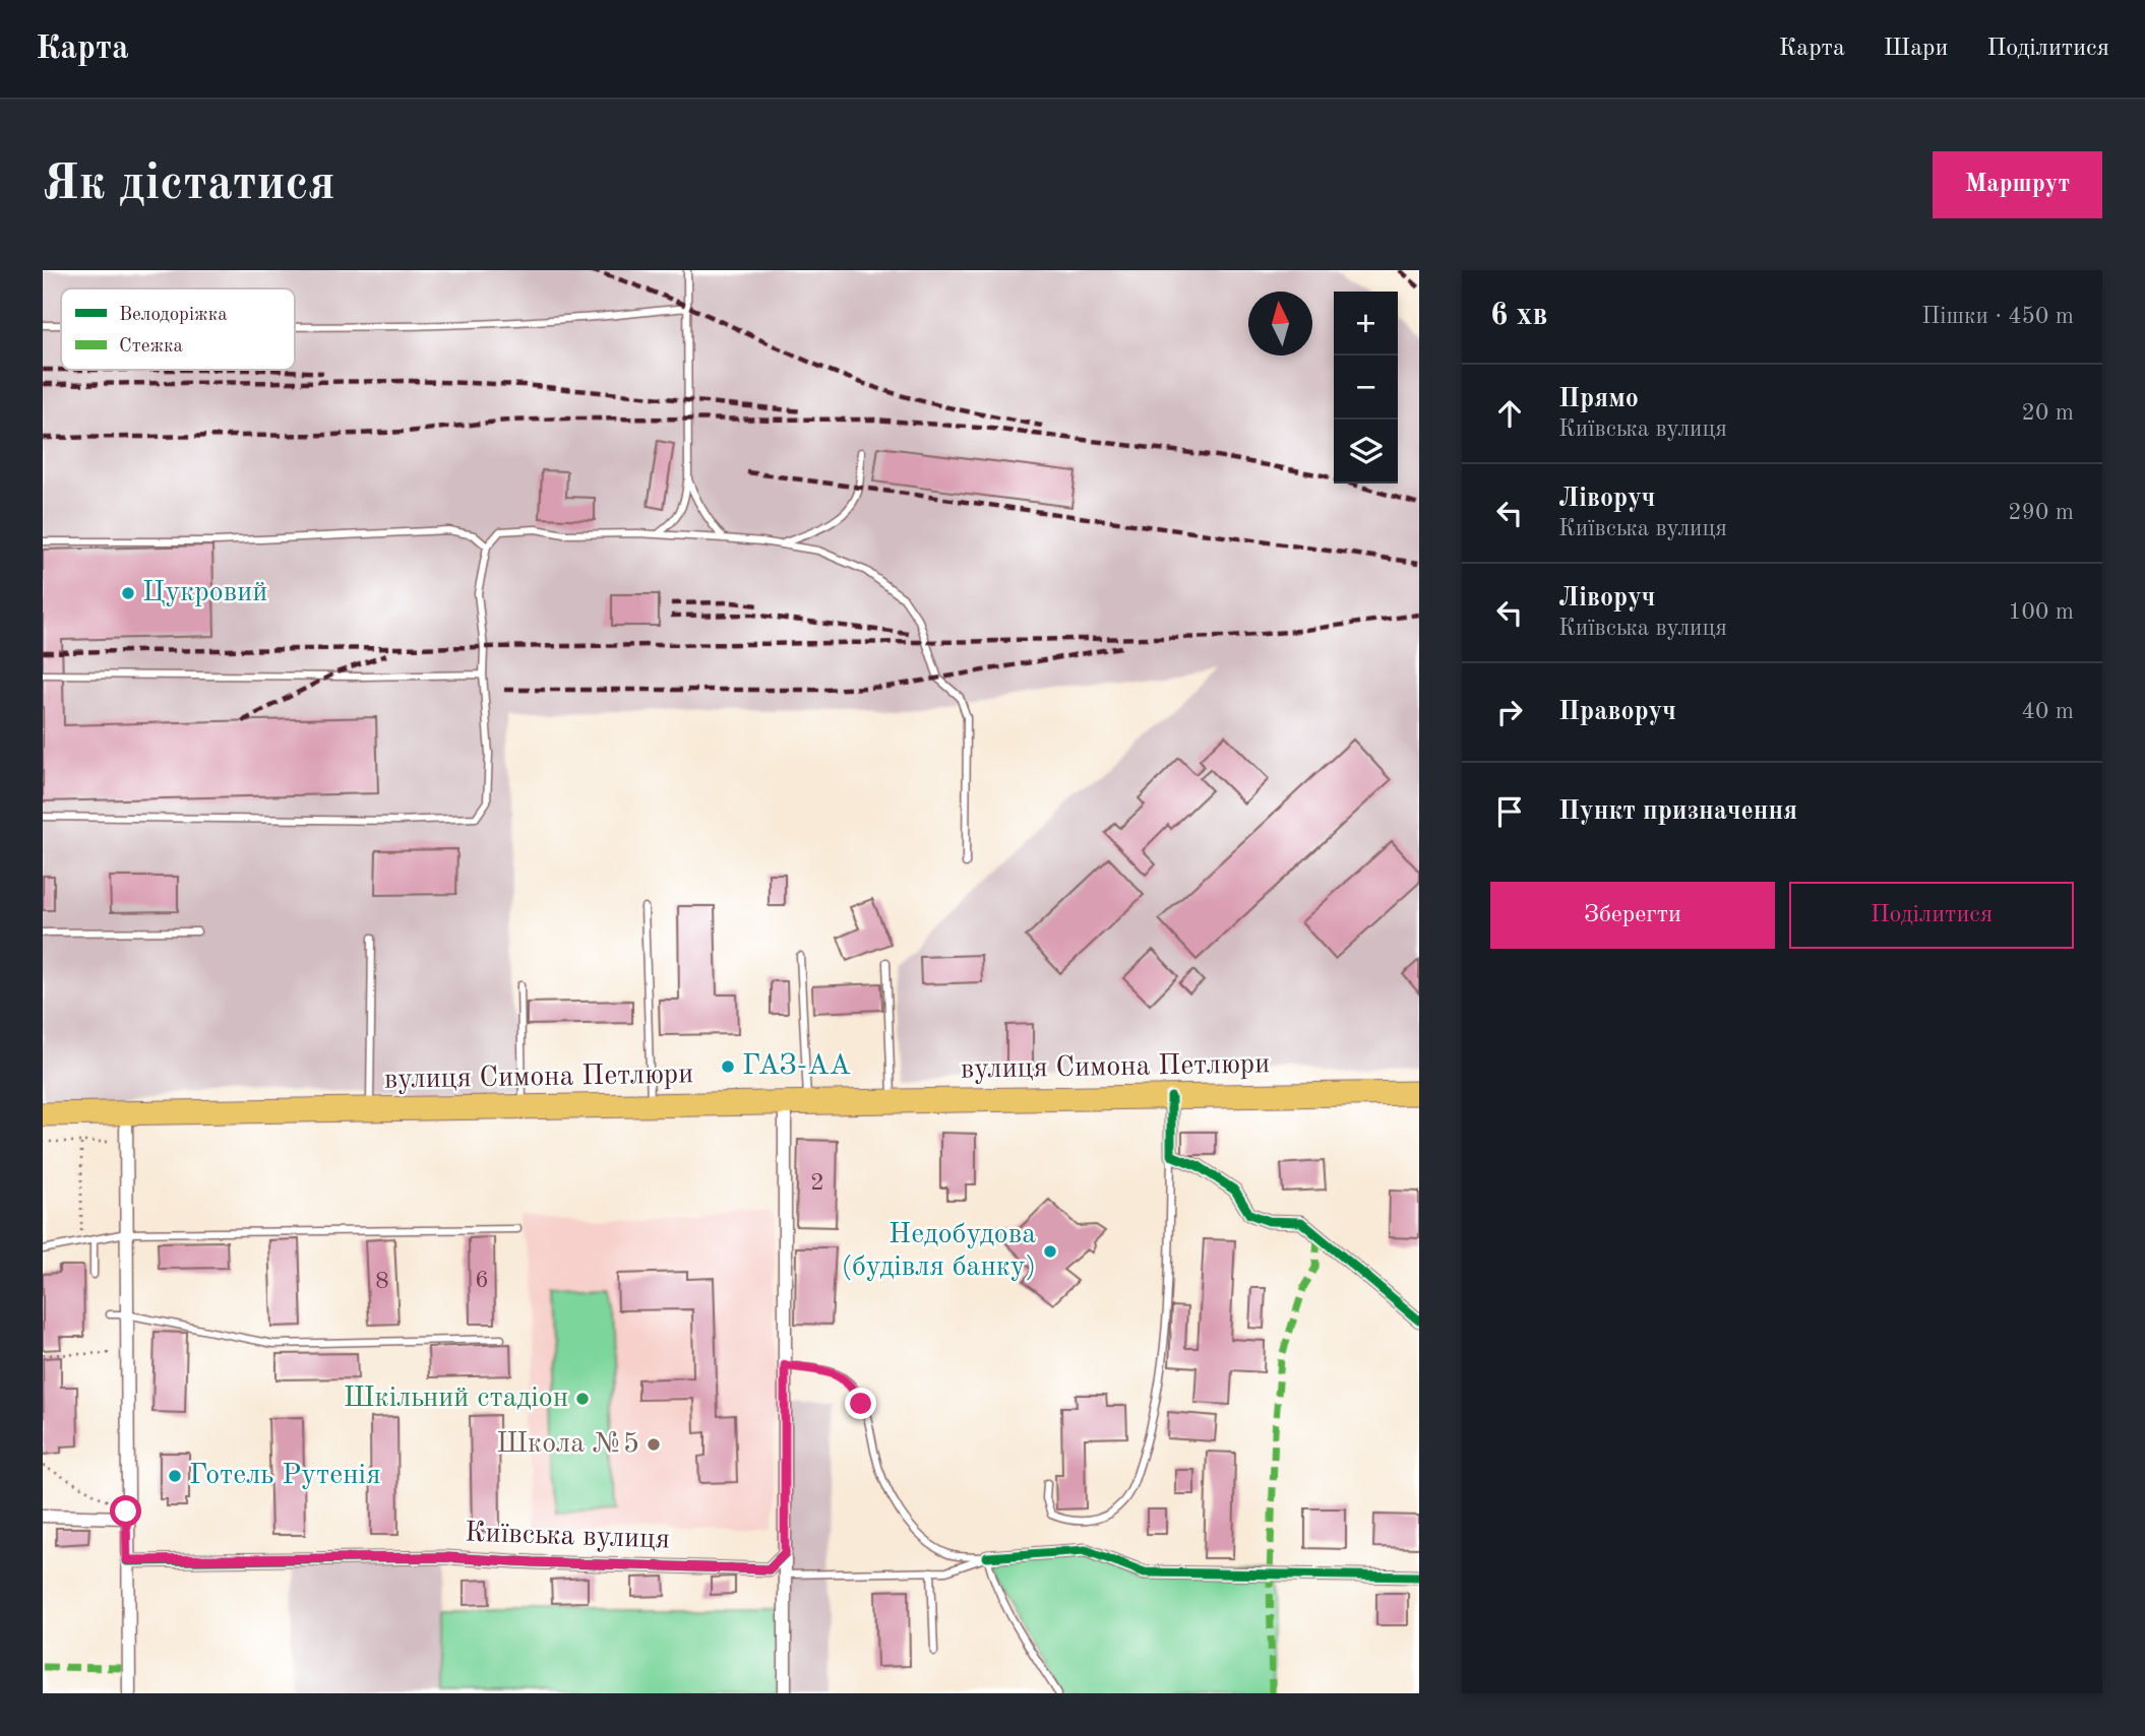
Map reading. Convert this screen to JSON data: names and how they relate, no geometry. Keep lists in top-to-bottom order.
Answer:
{
  "streets": {
    "highway": ["вулиця Симона Петлюри"],
    "street": ["Київська вулиця"]
  },
  "places": [
    "Цукровий",
    "ГАЗ-АА",
    "Недобудова (будівля банку)",
    "Шкільний стадіон",
    "Школа №5",
    "Готель Рутенія"
  ],
  "house_numbers": ["2", "6", "8"],
  "legend": ["Велодоріжка", "Стежка"],
  "north": "top",
  "page": {
    "header": "Карта",
    "nav": ["Карта", "Шари", "Поділитися"],
    "buttons": [
      "Маршрут",
      ["Зберегти", "Поділитися"]
    ],
    "title": "Як дістатися",
    "heading": ["6 хв", "Пішки · 450 m"],
    "map_buttons": ["+", "−"],
    "list": [
      ["Прямо", "Київська вулиця", "20 m"],
      ["Ліворуч", "Київська вулиця", "290 m"],
      ["Ліворуч", "Київська вулиця", "100 m"],
      ["Праворуч", "40 m"],
      "Пункт призначення"
    ]
  }
}
